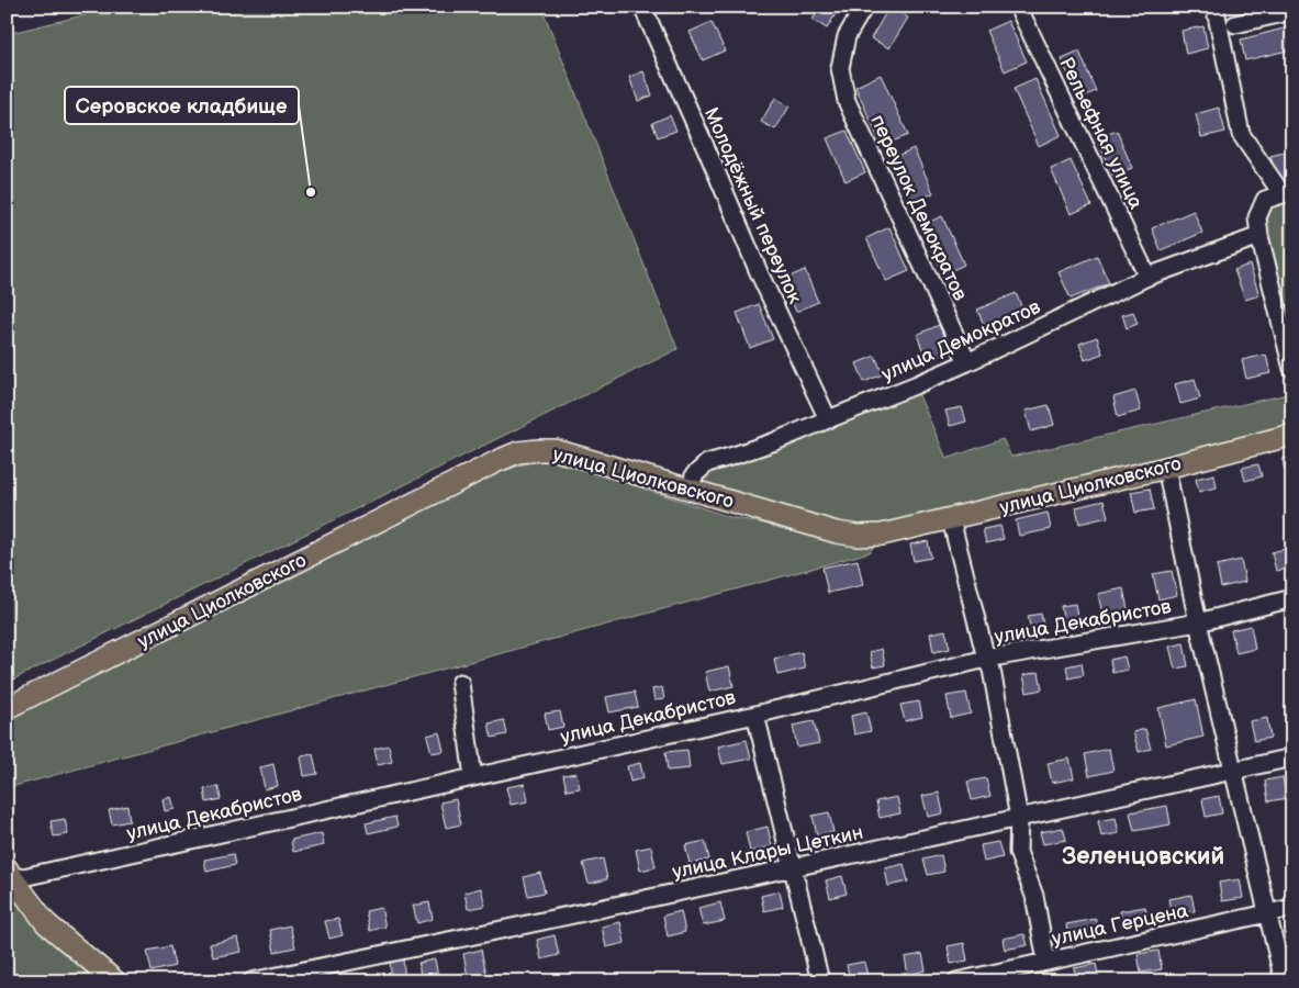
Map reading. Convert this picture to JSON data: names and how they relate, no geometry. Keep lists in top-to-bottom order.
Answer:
{
  "streets": {
    "main road": ["улица Циолковского"],
    "street": [
      "Рельефная улица",
      "Молодёжный переулок",
      "переулок Демократов",
      "улица Демократов",
      "улица Декабристов",
      "улица Клары Цеткин",
      "улица Герцена"
    ]
  },
  "crossings": [
    ["Рельефная улица", "улица Демократов"],
    ["Молодёжный переулок", "улица Демократов"],
    ["переулок Демократов", "улица Демократов"],
    ["улица Демократов", "улица Циолковского"]
  ],
  "districts": ["Зеленцовский"],
  "places": ["Серовское кладбище"]
}
